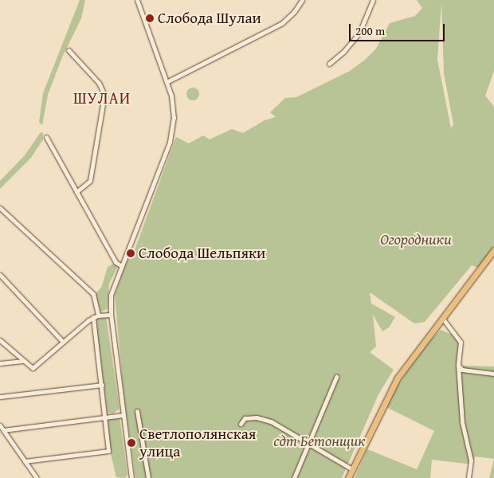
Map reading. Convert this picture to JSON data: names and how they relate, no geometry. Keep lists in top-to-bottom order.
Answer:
{
  "districts": ["ШУЛАИ"],
  "parks": ["Огородники", "сдт Бетонщик"],
  "places": ["Слобода Шулаи", "Слобода Шельпяки", "Светлополянская улица"],
  "scale_bar": "200 m"
}
